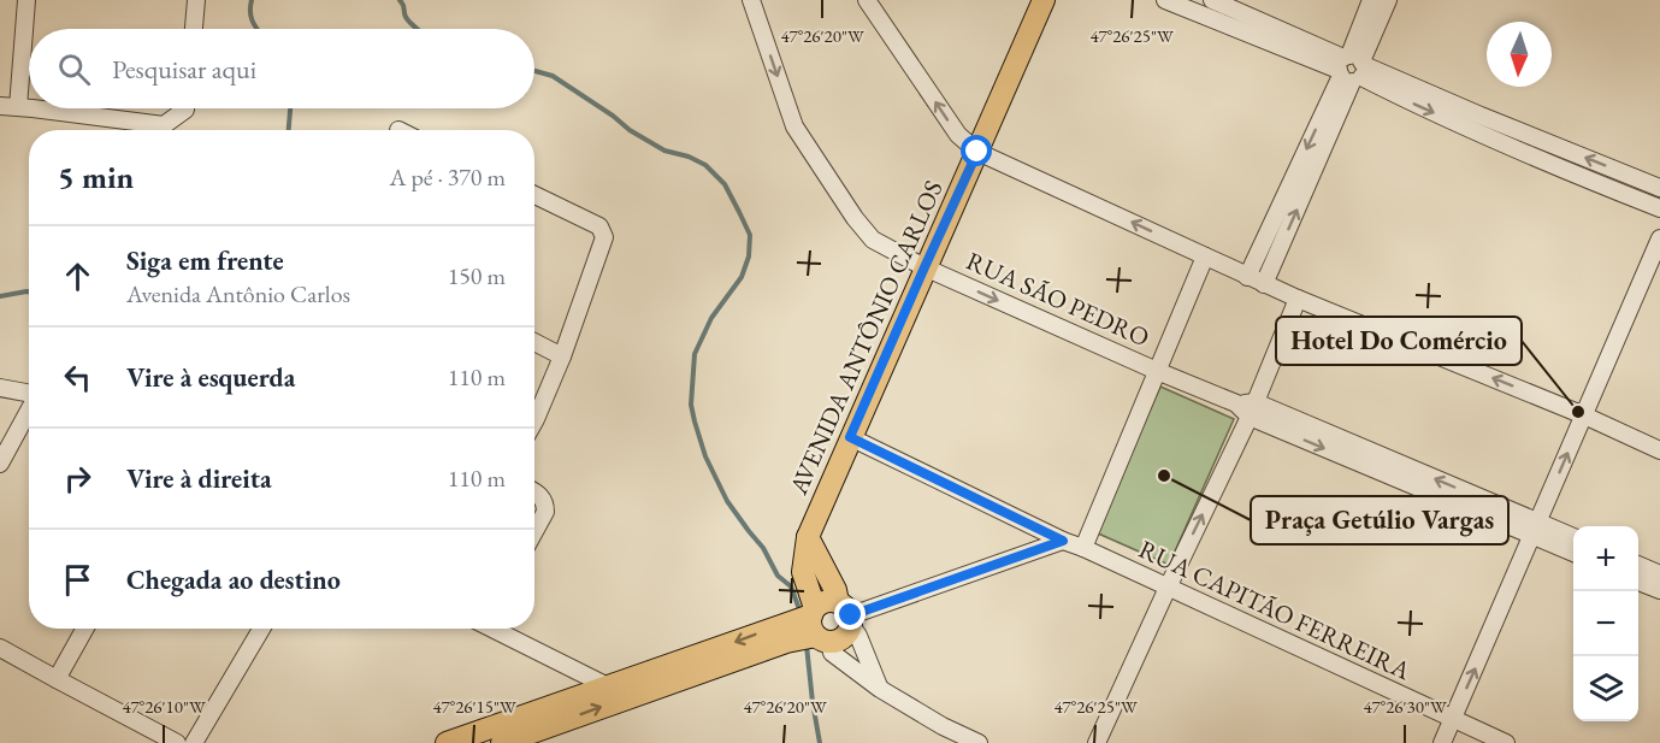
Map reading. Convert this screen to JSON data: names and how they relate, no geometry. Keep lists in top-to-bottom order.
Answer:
{
  "streets": {
    "main road": ["AVENIDA ANTÔNIO CARLOS"],
    "street": ["RUA SÃO PEDRO", "RUA CAPITÃO FERREIRA"]
  },
  "crossings": [
    ["RUA SÃO PEDRO", "AVENIDA ANTÔNIO CARLOS"],
    ["AVENIDA ANTÔNIO CARLOS", "RUA CAPITÃO FERREIRA"]
  ],
  "places": ["Hotel Do Comércio", "Praça Getúlio Vargas"],
  "north": "bottom",
  "page": {
    "search": "Pesquisar aqui",
    "heading": ["5 min", "A pé · 370 m"],
    "list": [
      ["Siga em frente", "Avenida Antônio Carlos", "150 m"],
      ["Vire à esquerda", "110 m"],
      ["Vire à direita", "110 m"],
      "Chegada ao destino"
    ],
    "map_buttons": ["+", "−"]
  },
  "coordinates": [
    "47°26'20\"W",
    "47°26'25\"W",
    "47°26'10\"W",
    "47°26'15\"W",
    "47°26'30\"W"
  ]
}
